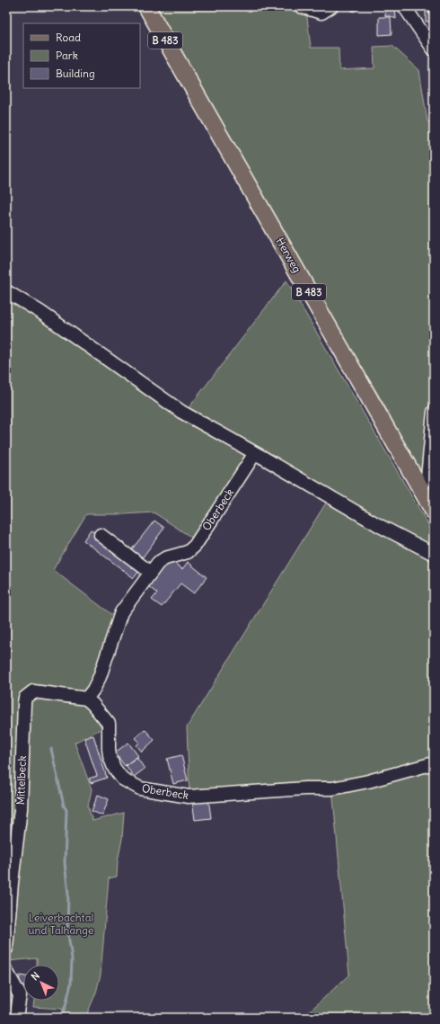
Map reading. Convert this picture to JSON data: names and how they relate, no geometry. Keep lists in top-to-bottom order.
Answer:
{
  "streets": {
    "main road": ["B 483", "Herweg"],
    "street": ["Oberbeck", "Mittelbeck"]
  },
  "crossings": [
    ["Oberbeck", "Mittelbeck"]
  ],
  "parks": ["Leiverbachtal und Talhänge"],
  "legend": ["Road", "Park", "Building"],
  "north": "top left"
}
